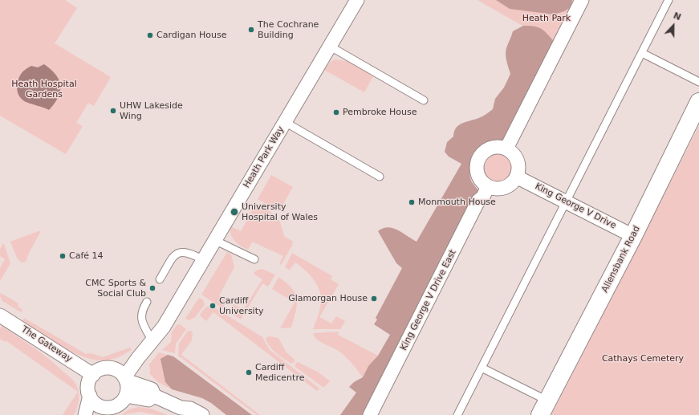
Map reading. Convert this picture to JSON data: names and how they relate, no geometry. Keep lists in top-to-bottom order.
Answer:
{
  "streets": {
    "street": [
      "Heath Park Way",
      "King George V Drive",
      "Allensbank Road",
      "King George V Drive East",
      "The Gateway"
    ]
  },
  "crossings": [
    ["Heath Park Way", "The Gateway"],
    ["King George V Drive", "Allensbank Road"],
    ["King George V Drive", "King George V Drive East"]
  ],
  "parks": ["Heath Park", "Heath Hospital Gardens", "Cathays Cemetery"],
  "places": [
    "The Cochrane Building",
    "Cardigan House",
    "UHW Lakeside Wing",
    "Pembroke House",
    "Monmouth House",
    "University Hospital of Wales",
    "Café 14",
    "CMC Sports & Social Club",
    "Glamorgan House",
    "Cardiff University",
    "Cardiff Medicentre"
  ],
  "north": "top"
}
